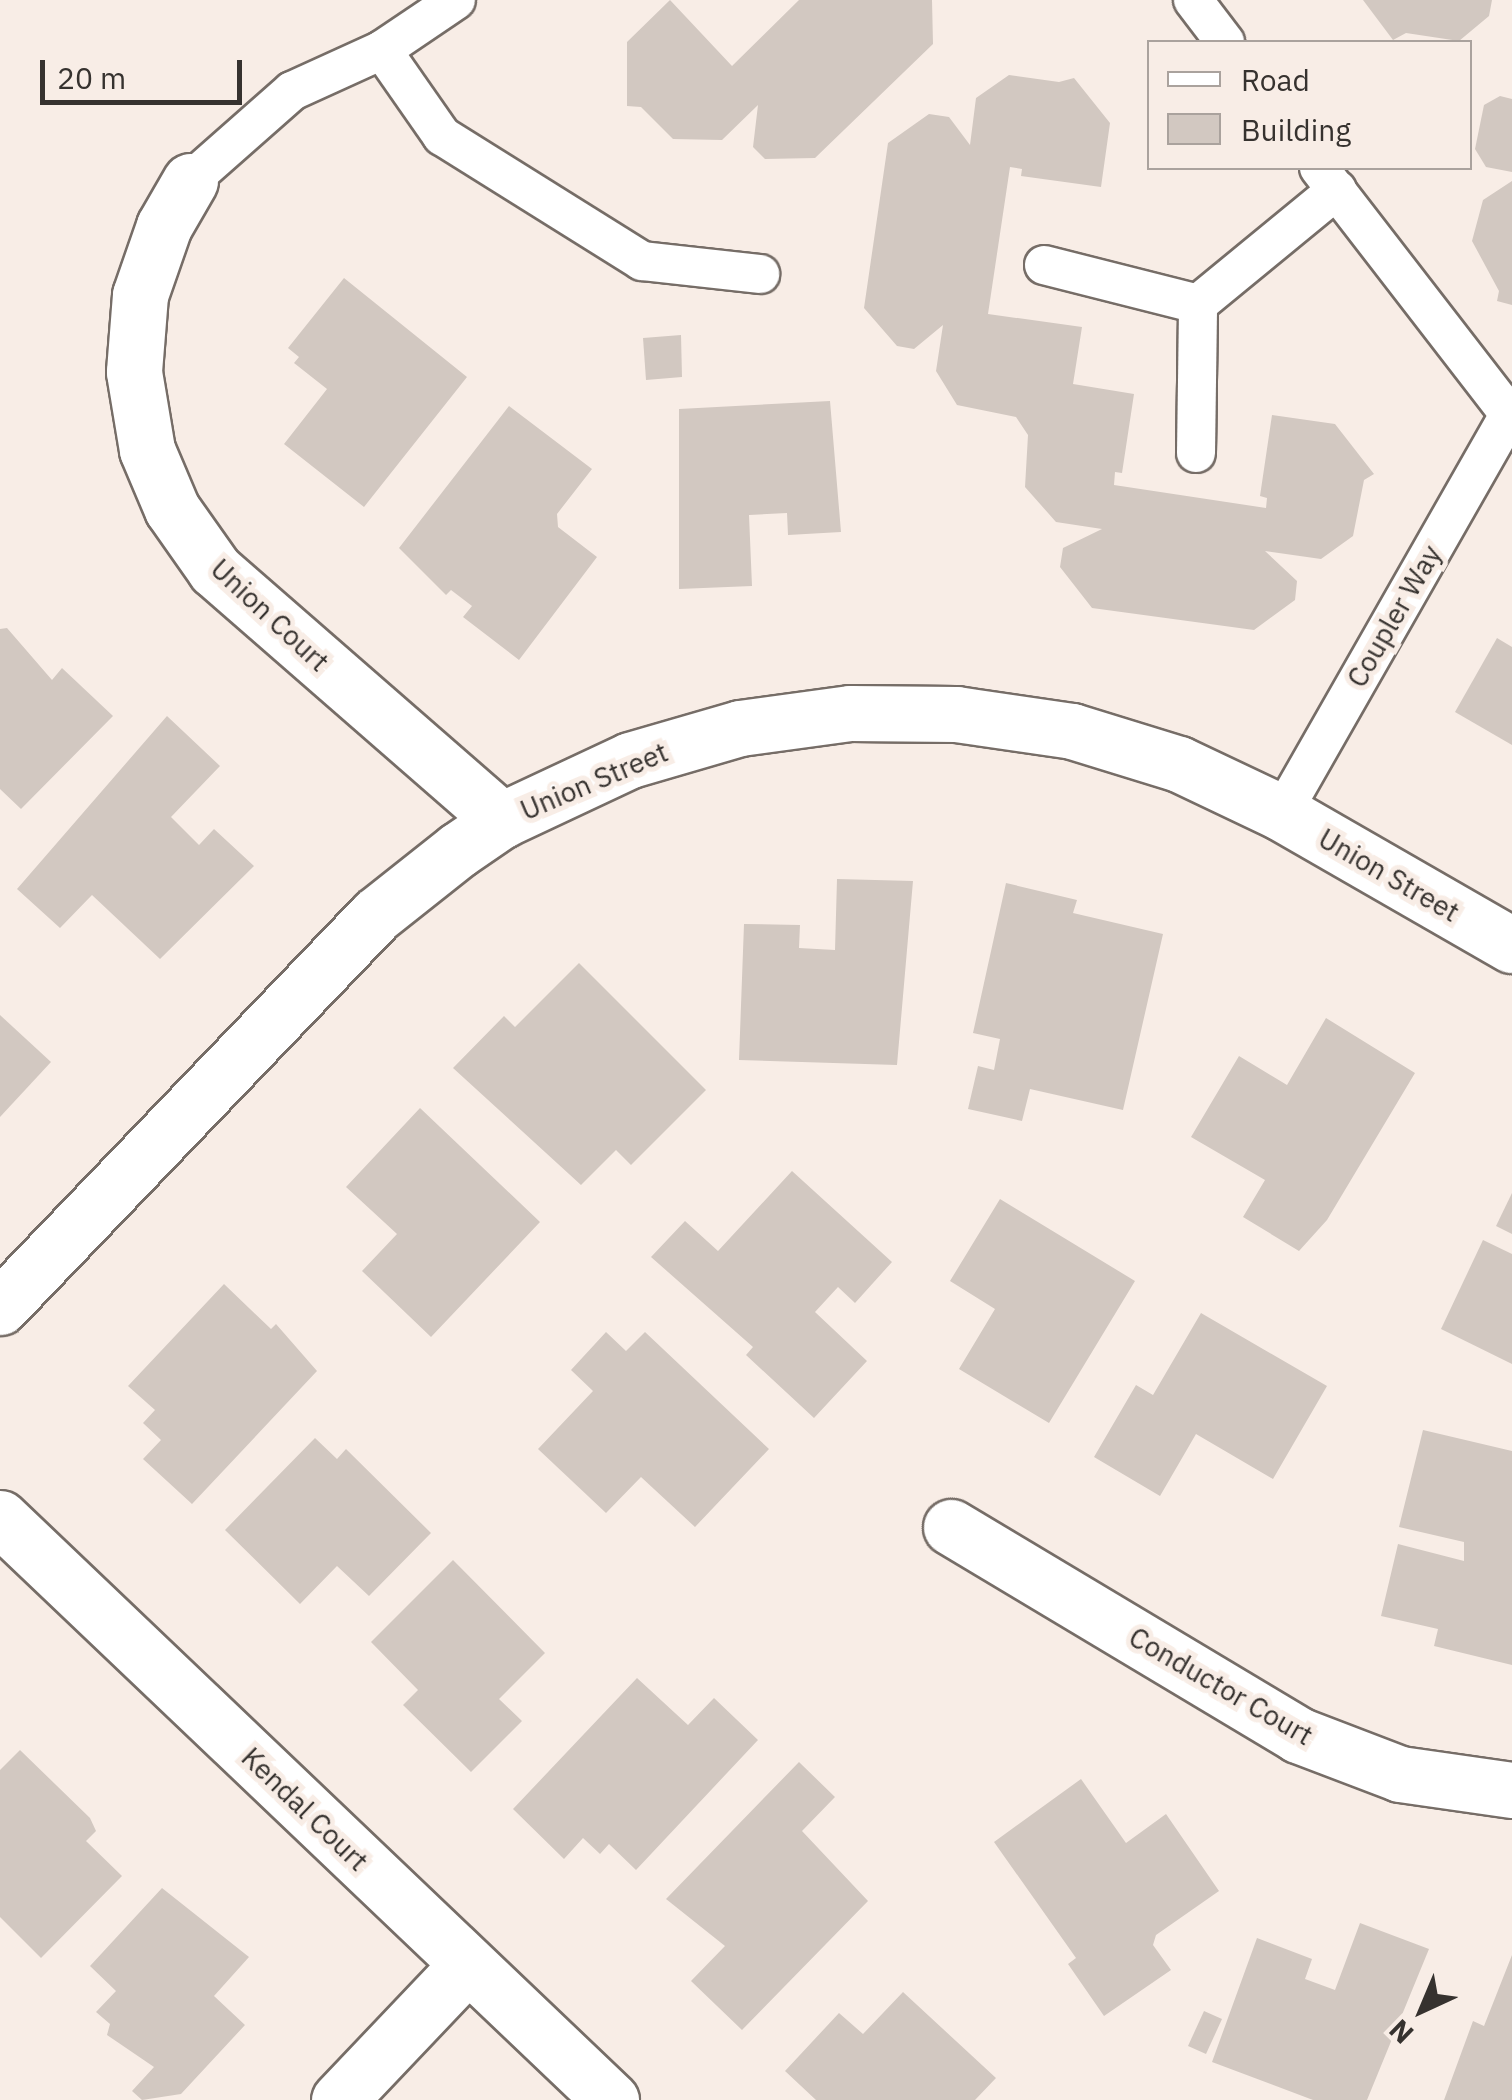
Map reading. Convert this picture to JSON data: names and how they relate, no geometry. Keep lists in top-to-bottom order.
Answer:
{
  "streets": {
    "street": [
      "Union Court",
      "Union Street",
      "Conductor Court",
      "Kendal Court"
    ],
    "lane": ["Coupler Way"]
  },
  "crossings": [
    ["Union Court", "Union Street"],
    ["Coupler Way", "Union Street"]
  ],
  "legend": ["Road", "Building"],
  "scale_bar": "20 m",
  "north": "bottom left"
}
